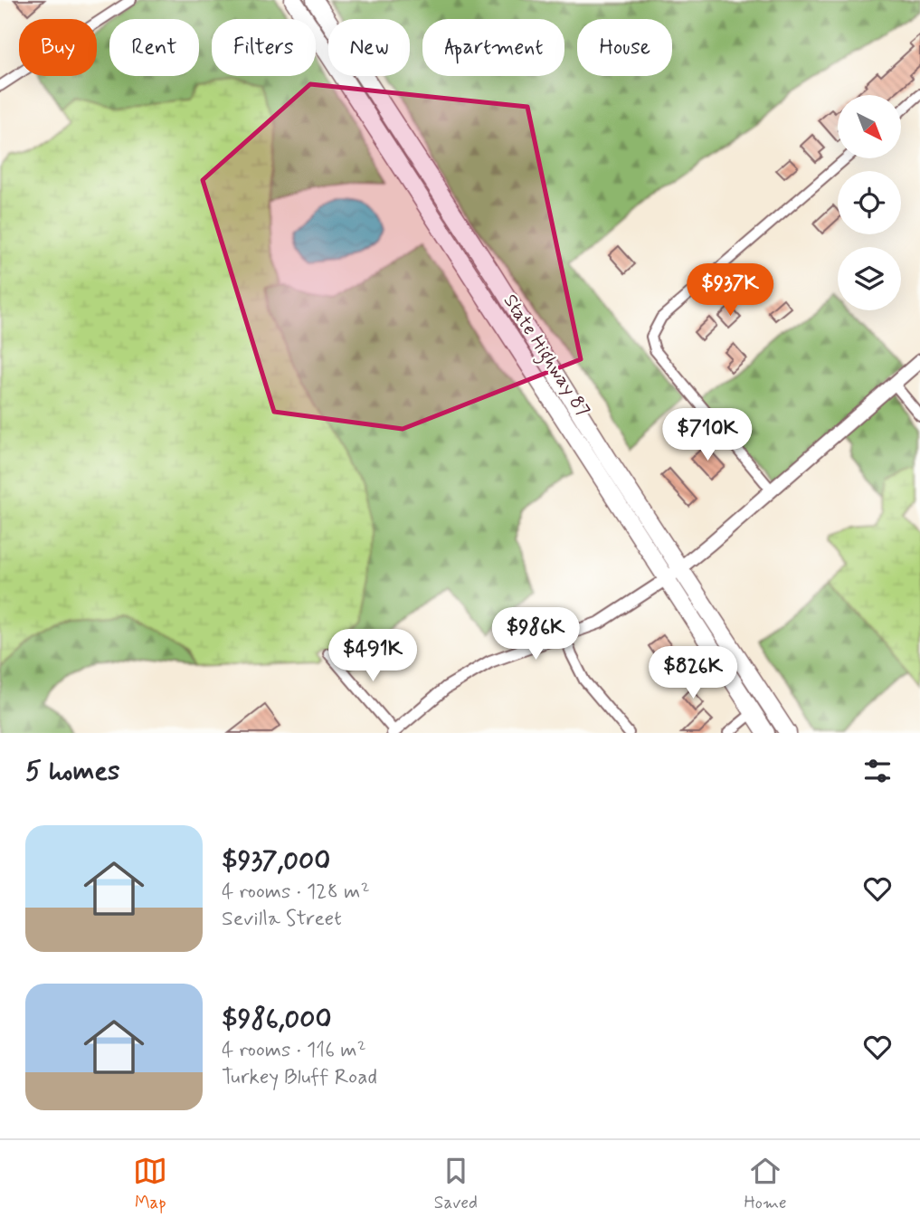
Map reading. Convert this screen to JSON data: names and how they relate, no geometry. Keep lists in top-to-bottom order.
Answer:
{
  "streets": {
    "highway": ["State Highway 87"]
  },
  "north": "bottom right",
  "page": {
    "chip": [
      "Buy",
      "Rent",
      "Filters",
      "New",
      "Apartment",
      "House"
    ],
    "price": [
      "$937K",
      "$710K",
      "$986K",
      "$491K",
      "$826K"
    ],
    "heading": "5 homes",
    "list": [
      {
        "name": "$937,000",
        "note": "4 rooms · 128 m² · Sevilla Street"
      },
      {
        "name": "$986,000",
        "note": "4 rooms · 116 m² · Turkey Bluff Road"
      }
    ],
    "tabs": ["Map", "Saved", "Home"]
  }
}
